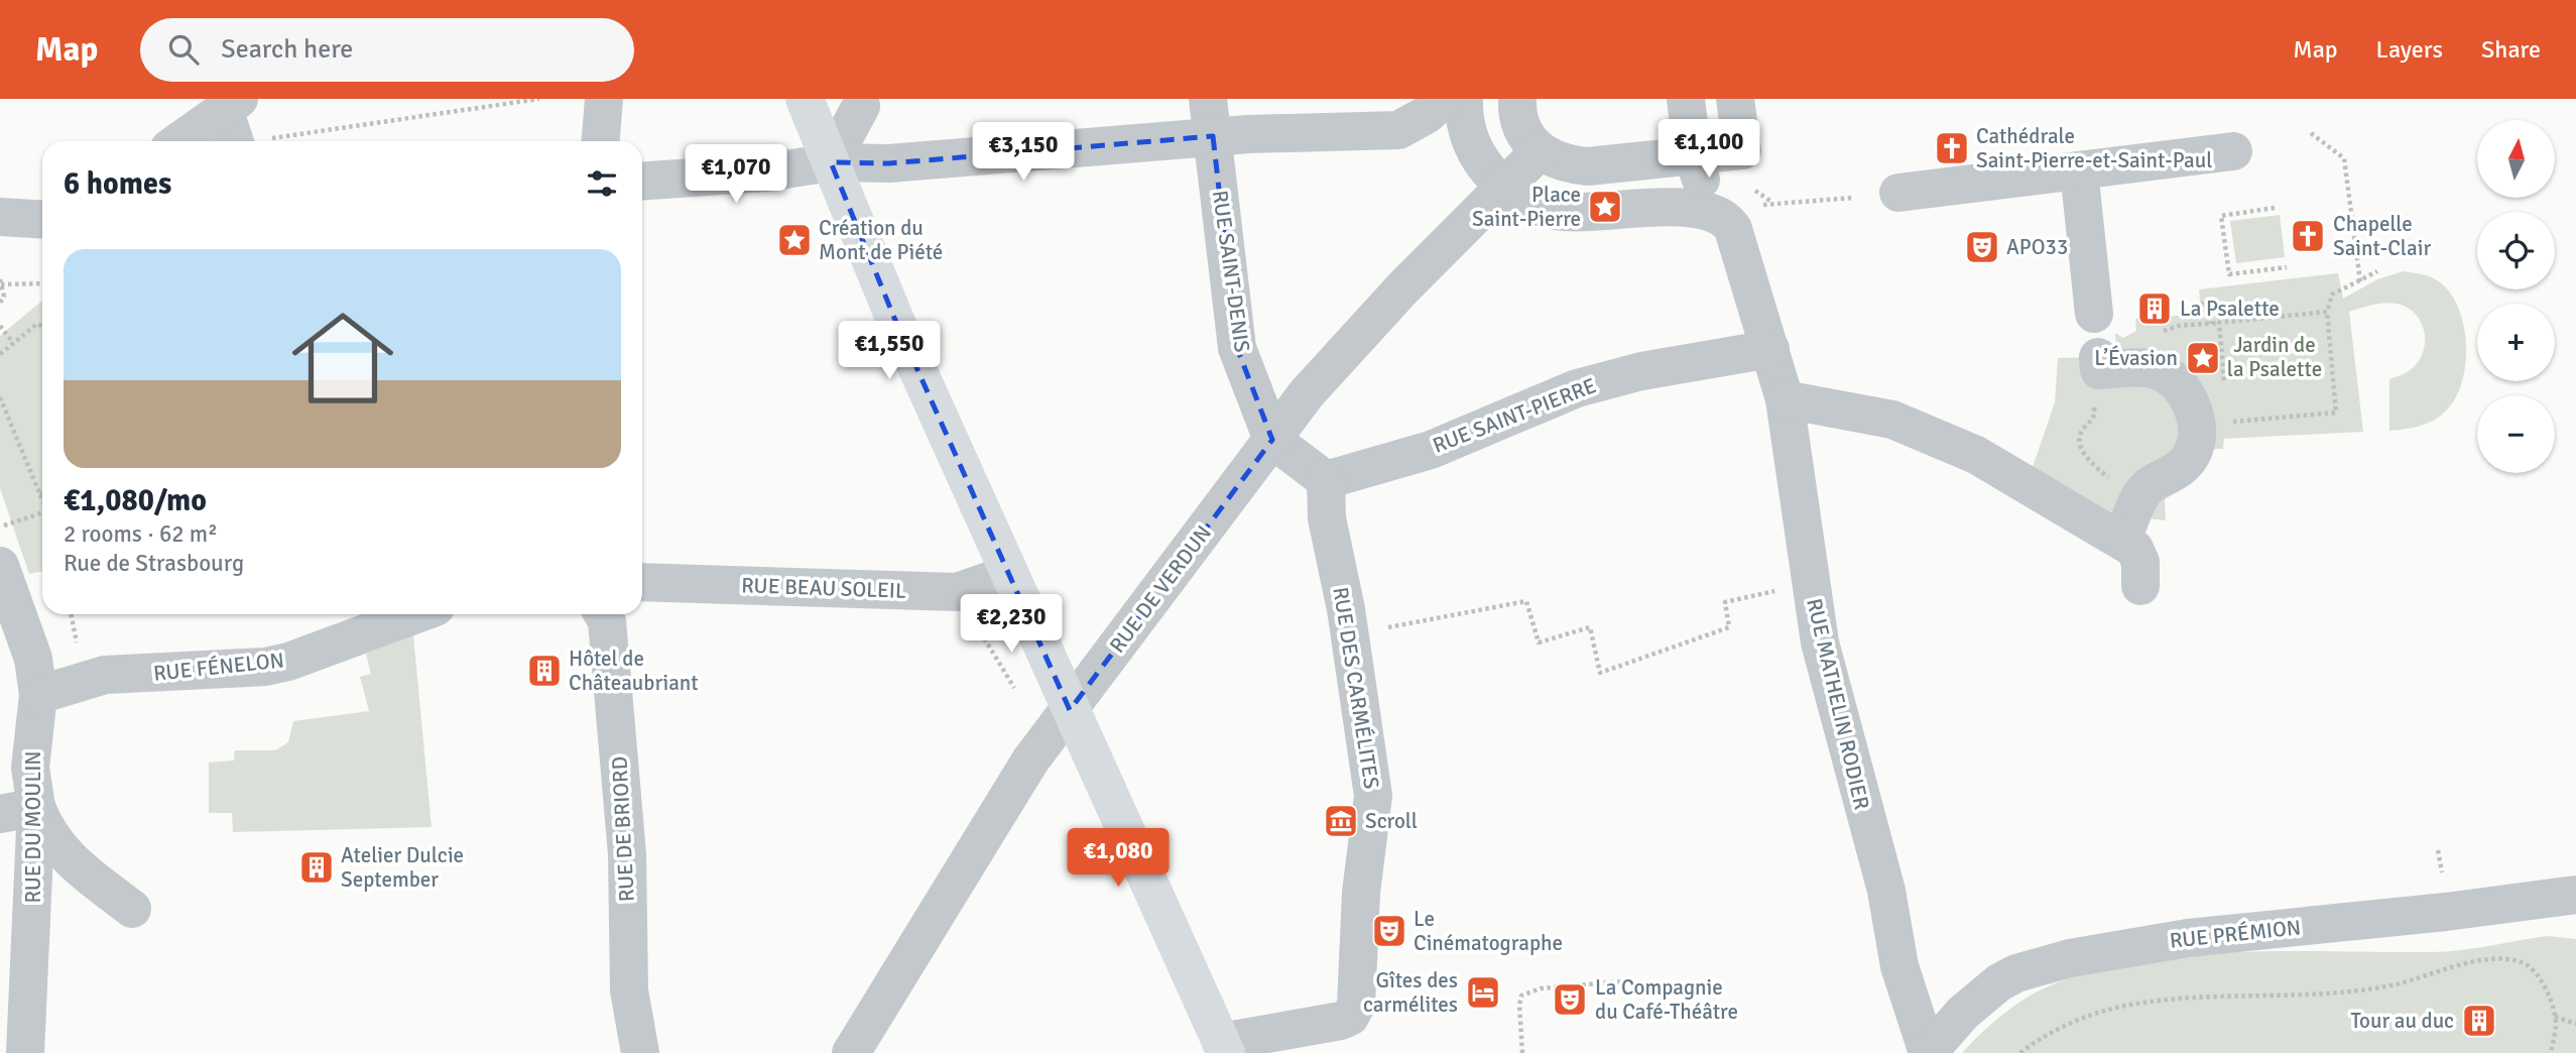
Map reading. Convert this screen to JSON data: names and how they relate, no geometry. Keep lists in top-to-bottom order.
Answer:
{
  "streets": {
    "street": [
      "RUE SAINT-DENIS",
      "RUE SAINT-PIERRE",
      "RUE BEAU SOLEIL",
      "RUE DE VERDUN",
      "RUE FÉNELON",
      "RUE DES CARMÉLITES",
      "RUE MATHELIN RODIER",
      "RUE DU MOULIN",
      "RUE DE BRIORD",
      "RUE PRÉMION"
    ]
  },
  "crossings": [
    ["RUE SAINT-DENIS", "RUE DE VERDUN"],
    ["RUE SAINT-PIERRE", "RUE DES CARMÉLITES"],
    ["RUE SAINT-PIERRE", "RUE MATHELIN RODIER"],
    ["RUE FÉNELON", "RUE DU MOULIN"],
    ["RUE MATHELIN RODIER", "RUE PRÉMION"]
  ],
  "parks": ["Jardin de la Psalette"],
  "places": {
    "church": ["Cathédrale Saint-Pierre-et-Saint-Paul", "Chapelle Saint-Clair"],
    "place": ["Place Saint-Pierre", "Création du Mont de Piété", "L’Évasion"],
    "theatre": ["APO33", "Le Cinématographe", "La Compagnie du Café-Théâtre"],
    "building": [
      "La Psalette",
      "Hôtel de Châteaubriant",
      "Atelier Dulcie September",
      "Tour au duc"
    ],
    "museum": ["Scroll"],
    "hotel": ["Gîtes des carmélites"]
  },
  "north": "top",
  "page": {
    "header": "Map",
    "search": "Search here",
    "nav": ["Map", "Layers", "Share"],
    "price": [
      "€1,100",
      "€3,150",
      "€1,070",
      "€1,550",
      "€2,230",
      "€1,080"
    ],
    "map_buttons": ["+", "−"],
    "heading": "6 homes",
    "list": [
      {
        "name": "€1,080/mo",
        "note": "2 rooms · 62 m² · Rue de Strasbourg"
      }
    ]
  }
}
